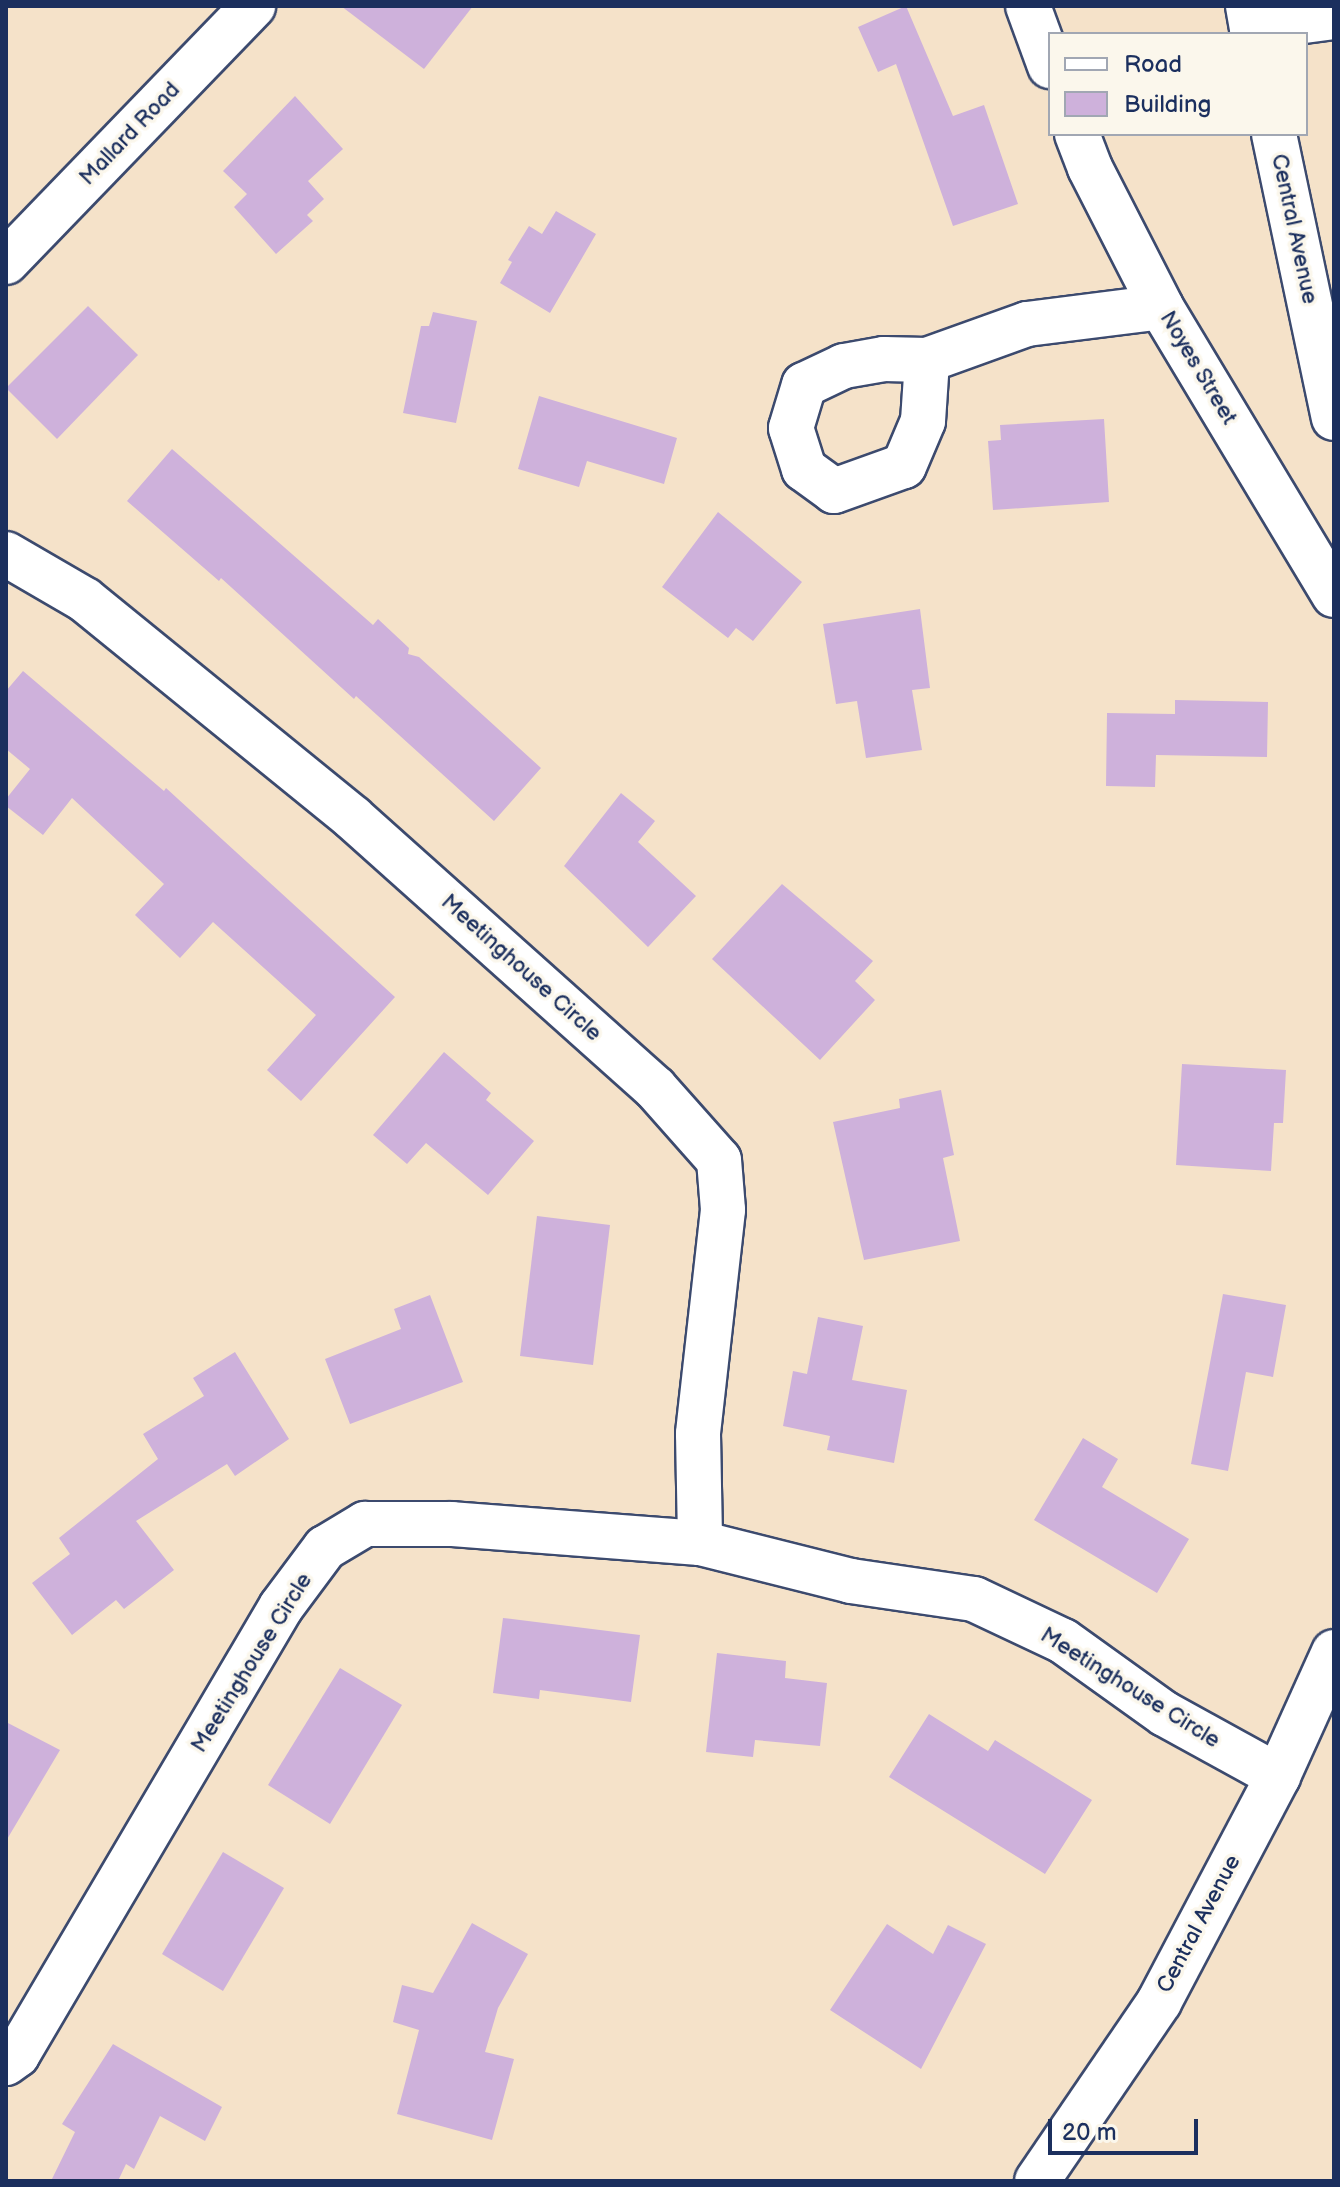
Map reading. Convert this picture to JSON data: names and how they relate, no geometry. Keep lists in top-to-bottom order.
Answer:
{
  "streets": {
    "street": [
      "Mallard Road",
      "Central Avenue",
      "Noyes Street",
      "Meetinghouse Circle"
    ]
  },
  "crossings": [
    ["Central Avenue", "Meetinghouse Circle"]
  ],
  "legend": ["Road", "Building"],
  "scale_bar": "20 m"
}
